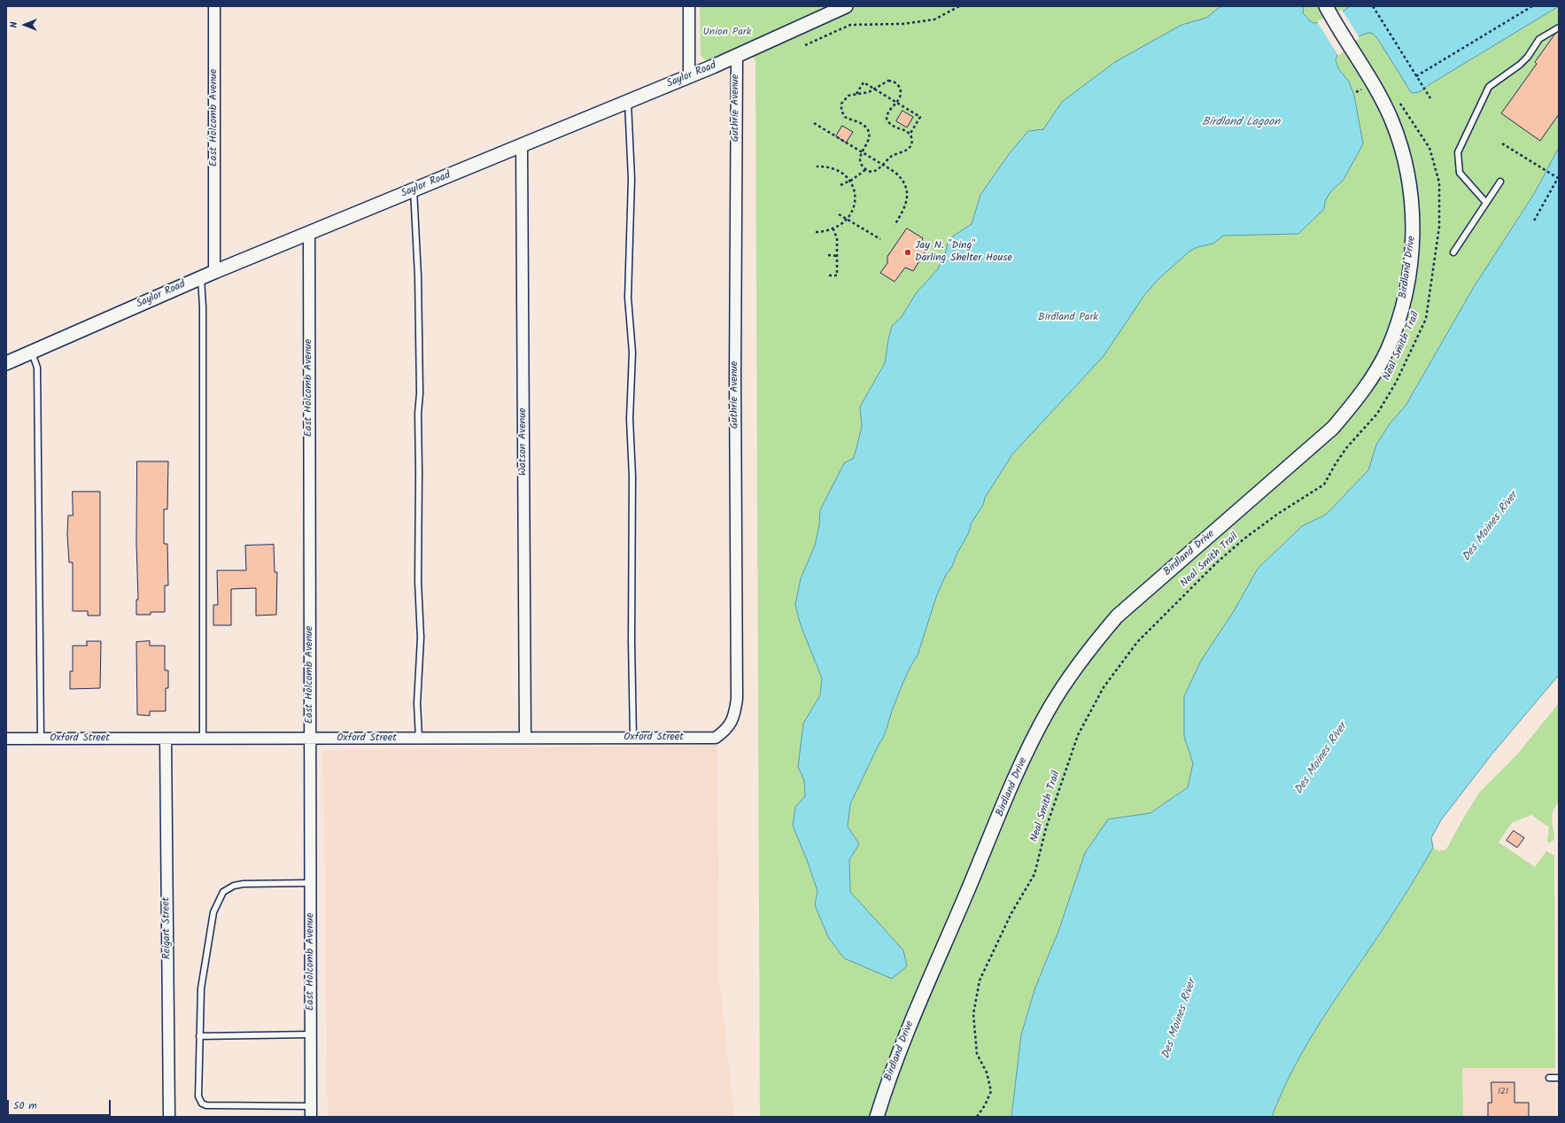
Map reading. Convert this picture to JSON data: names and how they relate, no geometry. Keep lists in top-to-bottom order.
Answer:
{
  "streets": {
    "street": [
      "Saylor Road",
      "Guthrie Avenue",
      "East Holcomb Avenue",
      "Birdland Drive",
      "Watson Avenue",
      "Oxford Street",
      "Reigart Street"
    ],
    "path": ["Neal Smith Trail"]
  },
  "crossings": [
    ["Saylor Road", "Guthrie Avenue"],
    ["Saylor Road", "East Holcomb Avenue"],
    ["Saylor Road", "Watson Avenue"],
    ["Guthrie Avenue", "Oxford Street"],
    ["East Holcomb Avenue", "Oxford Street"],
    ["Watson Avenue", "Oxford Street"],
    ["Oxford Street", "Reigart Street"]
  ],
  "water": ["Birdland Lagoon", "Des Moines River"],
  "parks": ["Union Park", "Birdland Park"],
  "places": ["Jay N. \"Ding\" Darling Shelter House"],
  "house_numbers": ["121"],
  "scale_bar": "50 m",
  "north": "left"
}
